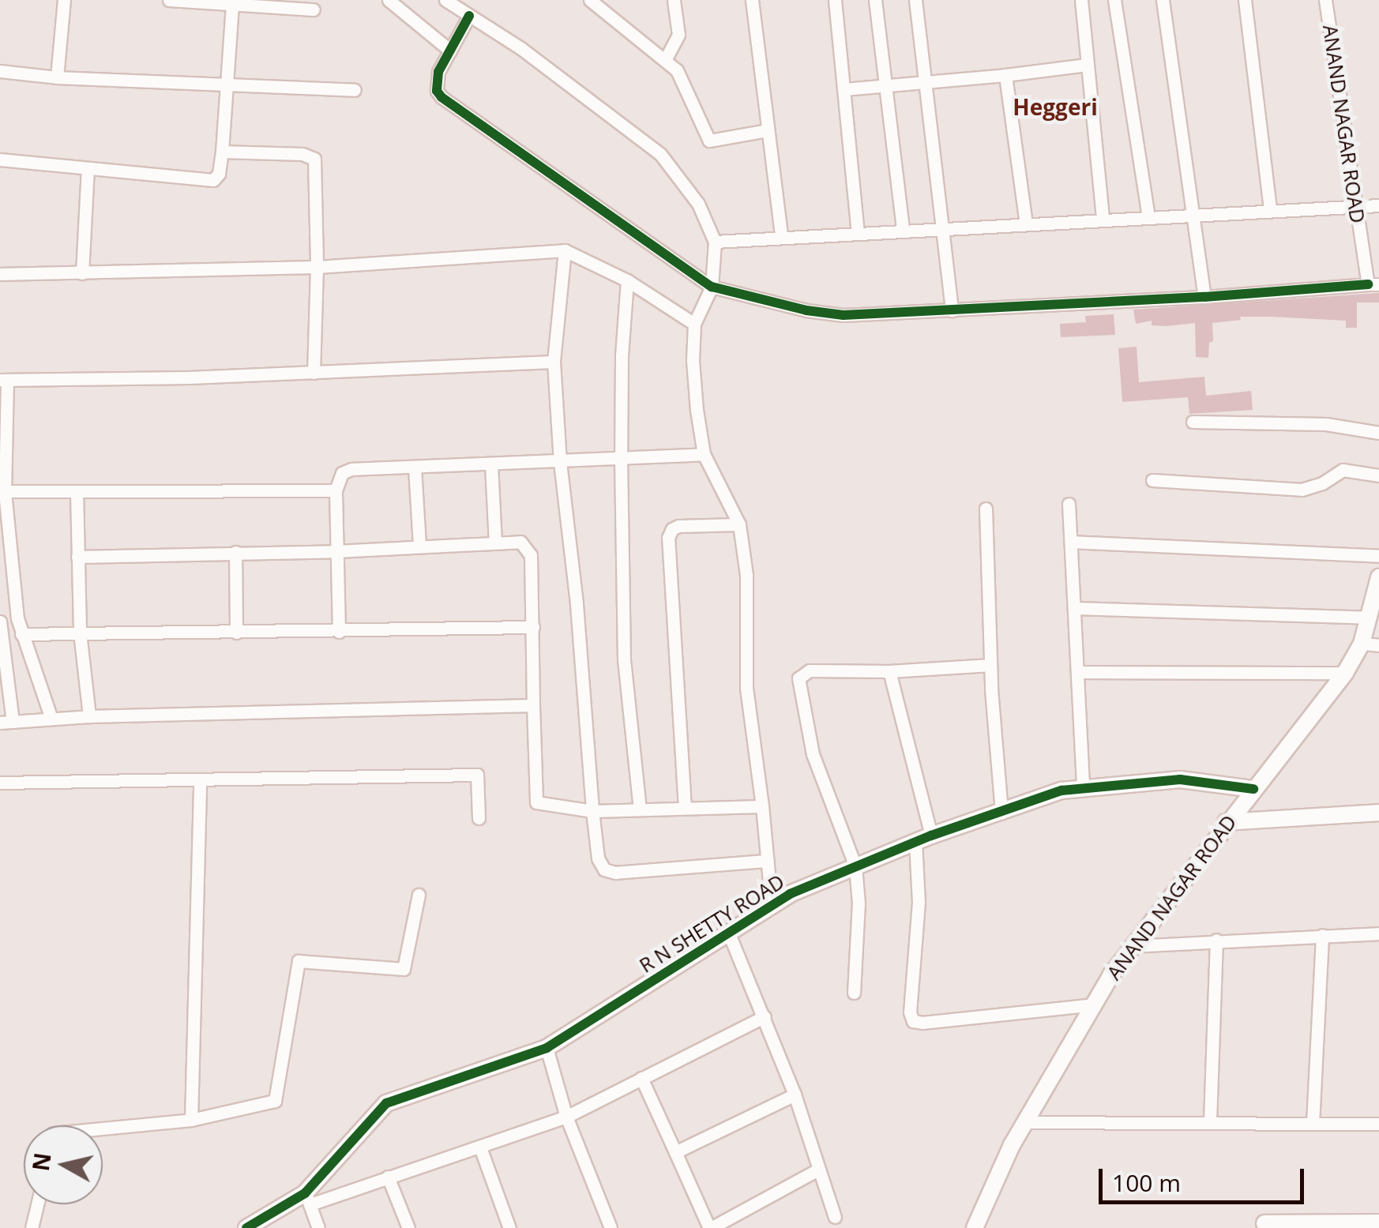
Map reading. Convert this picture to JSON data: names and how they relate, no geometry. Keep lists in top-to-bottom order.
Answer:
{
  "streets": {
    "street": ["ANAND NAGAR ROAD", "R N SHETTY ROAD"]
  },
  "crossings": [
    ["ANAND NAGAR ROAD", "R N SHETTY ROAD"]
  ],
  "districts": ["Heggeri"],
  "scale_bar": "100 m",
  "north": "left"
}
